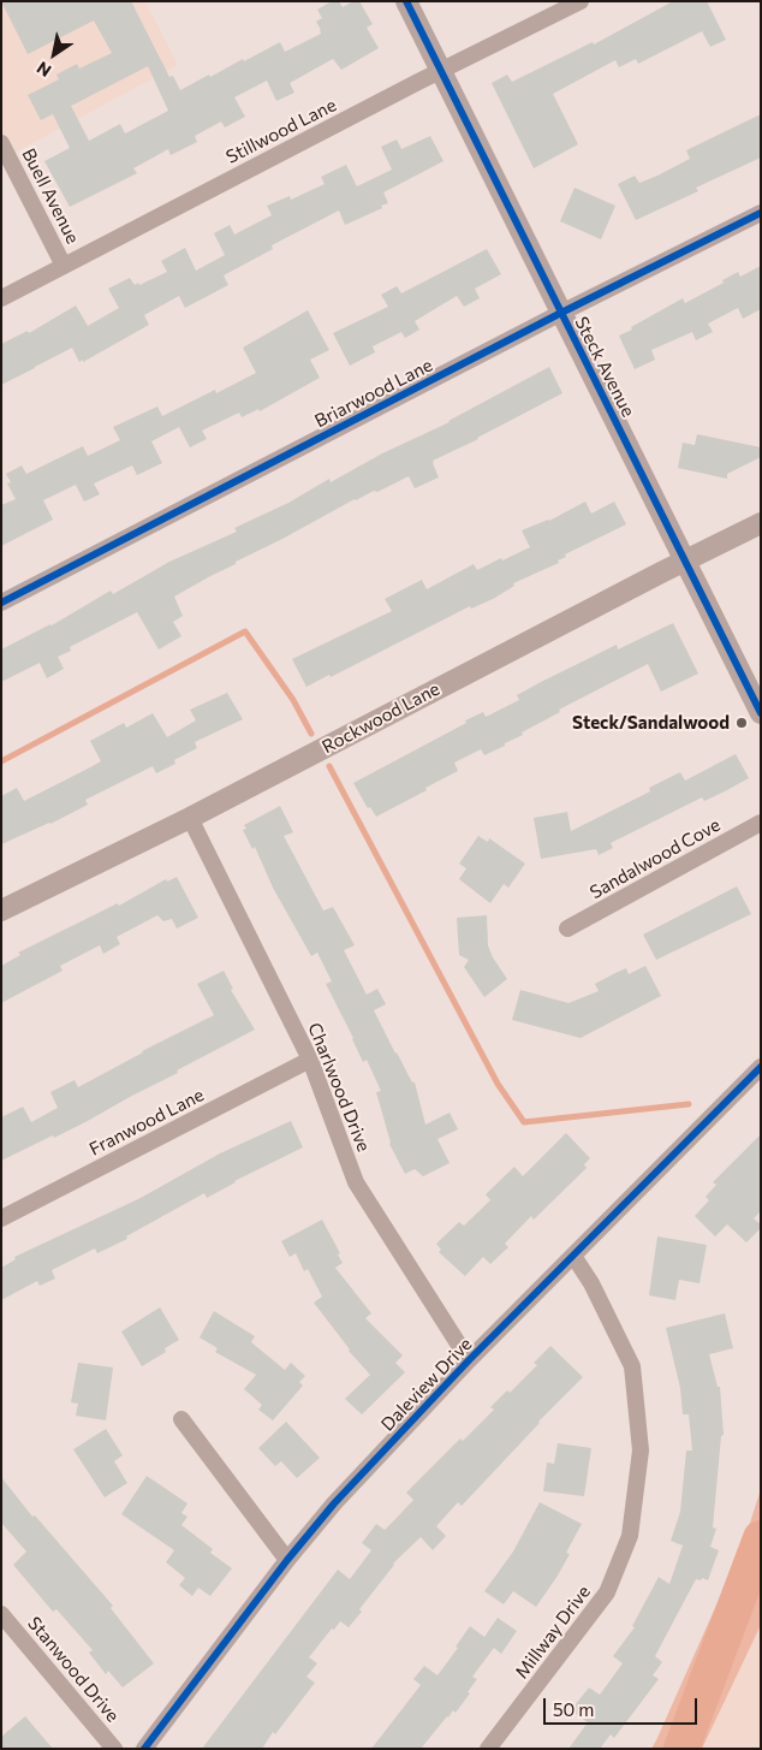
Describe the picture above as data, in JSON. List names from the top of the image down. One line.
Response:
{"streets":{"street":["Stillwood Lane","Buell Avenue","Steck Avenue","Briarwood Lane","Rockwood Lane","Sandalwood Cove","Charlwood Drive","Franwood Lane","Daleview Drive","Millway Drive","Stanwood Drive"]},"crossings":[["Stillwood Lane","Buell Avenue"],["Stillwood Lane","Steck Avenue"],["Steck Avenue","Briarwood Lane"],["Steck Avenue","Rockwood Lane"],["Rockwood Lane","Charlwood Drive"],["Charlwood Drive","Franwood Lane"],["Charlwood Drive","Daleview Drive"],["Daleview Drive","Millway Drive"]],"places":["Steck/Sandalwood"],"scale_bar":"50 m","north":"bottom left"}
